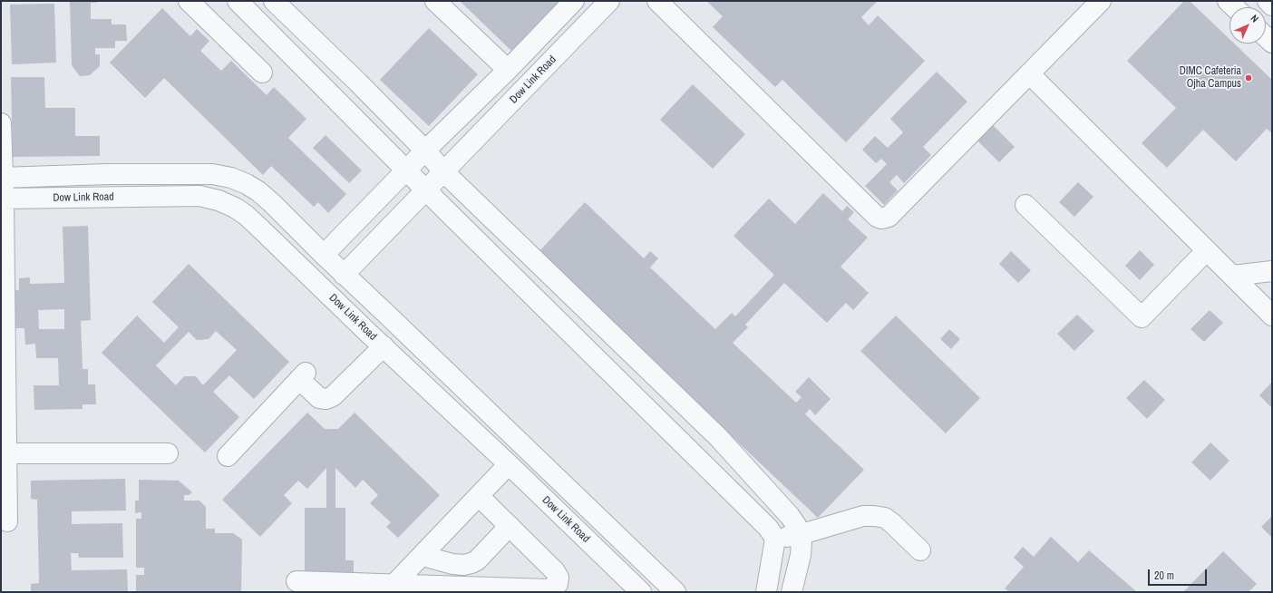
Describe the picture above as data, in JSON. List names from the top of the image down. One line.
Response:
{"streets":{"lane":["Dow Link Road"]},"places":["DIMC Cafeteria Ojha Campus"],"scale_bar":"20 m","north":"top right"}
